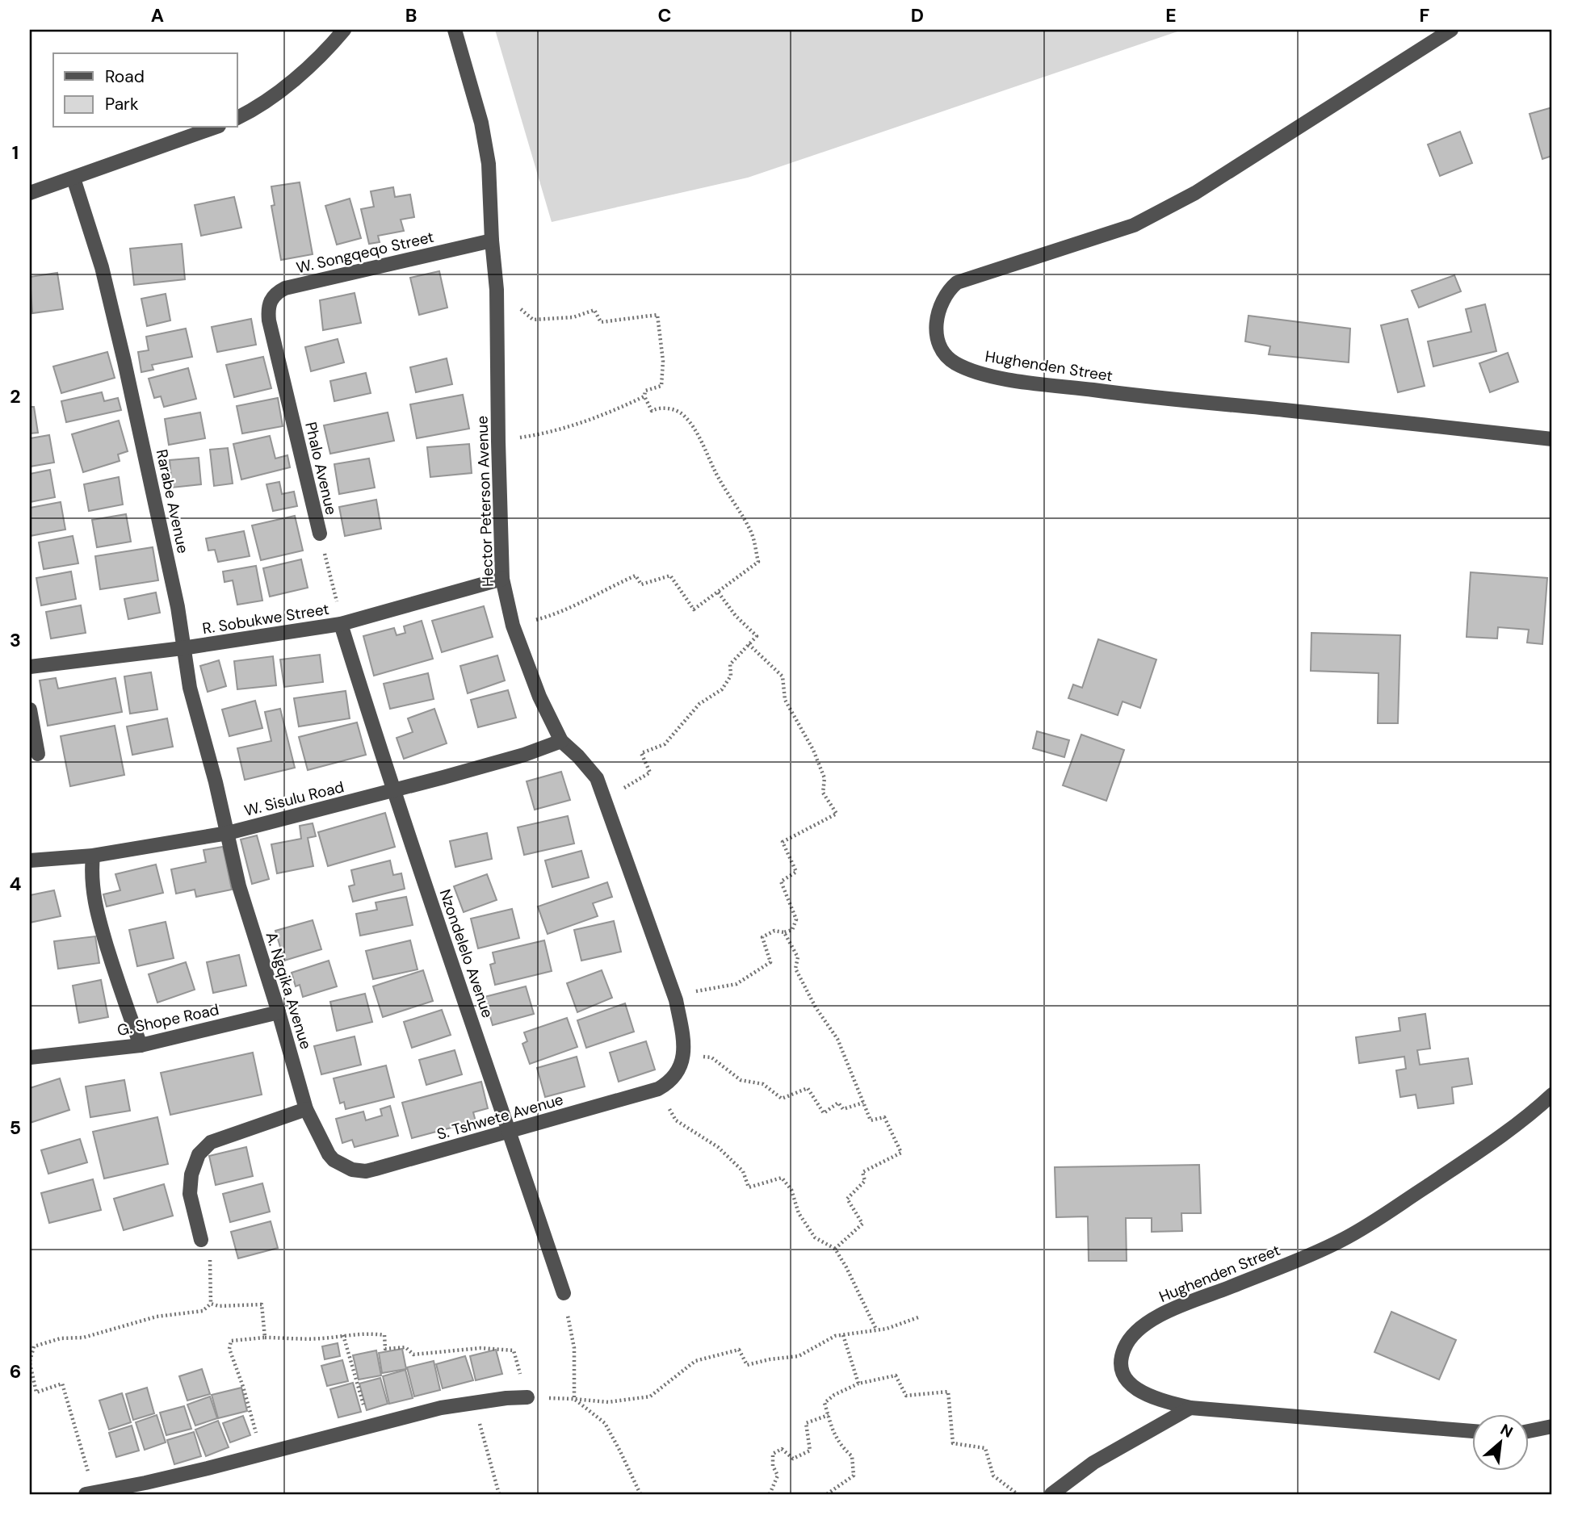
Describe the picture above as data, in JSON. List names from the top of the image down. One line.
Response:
{"streets":{"street":["W. Songqeqo Street","Hughenden Street","Phalo Avenue","Rarabe Avenue","Hector Peterson Avenue","R. Sobukwe Street","W. Sisulu Road","Nzondelelo Avenue","A. Ngqika Avenue","G. Shope Road","S. Tshwete Avenue"]},"crossings":[["W. Songqeqo Street","Phalo Avenue"],["W. Songqeqo Street","Hector Peterson Avenue"],["Phalo Avenue","R. Sobukwe Street"],["Phalo Avenue","Nzondelelo Avenue"],["Rarabe Avenue","R. Sobukwe Street"],["Rarabe Avenue","W. Sisulu Road"],["Rarabe Avenue","A. Ngqika Avenue"],["Hector Peterson Avenue","R. Sobukwe Street"],["Hector Peterson Avenue","W. Sisulu Road"],["Hector Peterson Avenue","S. Tshwete Avenue"],["R. Sobukwe Street","Nzondelelo Avenue"],["W. Sisulu Road","Nzondelelo Avenue"],["W. Sisulu Road","A. Ngqika Avenue"],["Nzondelelo Avenue","S. Tshwete Avenue"],["A. Ngqika Avenue","G. Shope Road"],["A. Ngqika Avenue","S. Tshwete Avenue"]],"legend":["Road","Park"],"north":"top right","grid":{"columns":["A","B","C","D","E","F"],"rows":["1","2","3","4","5","6"]}}
